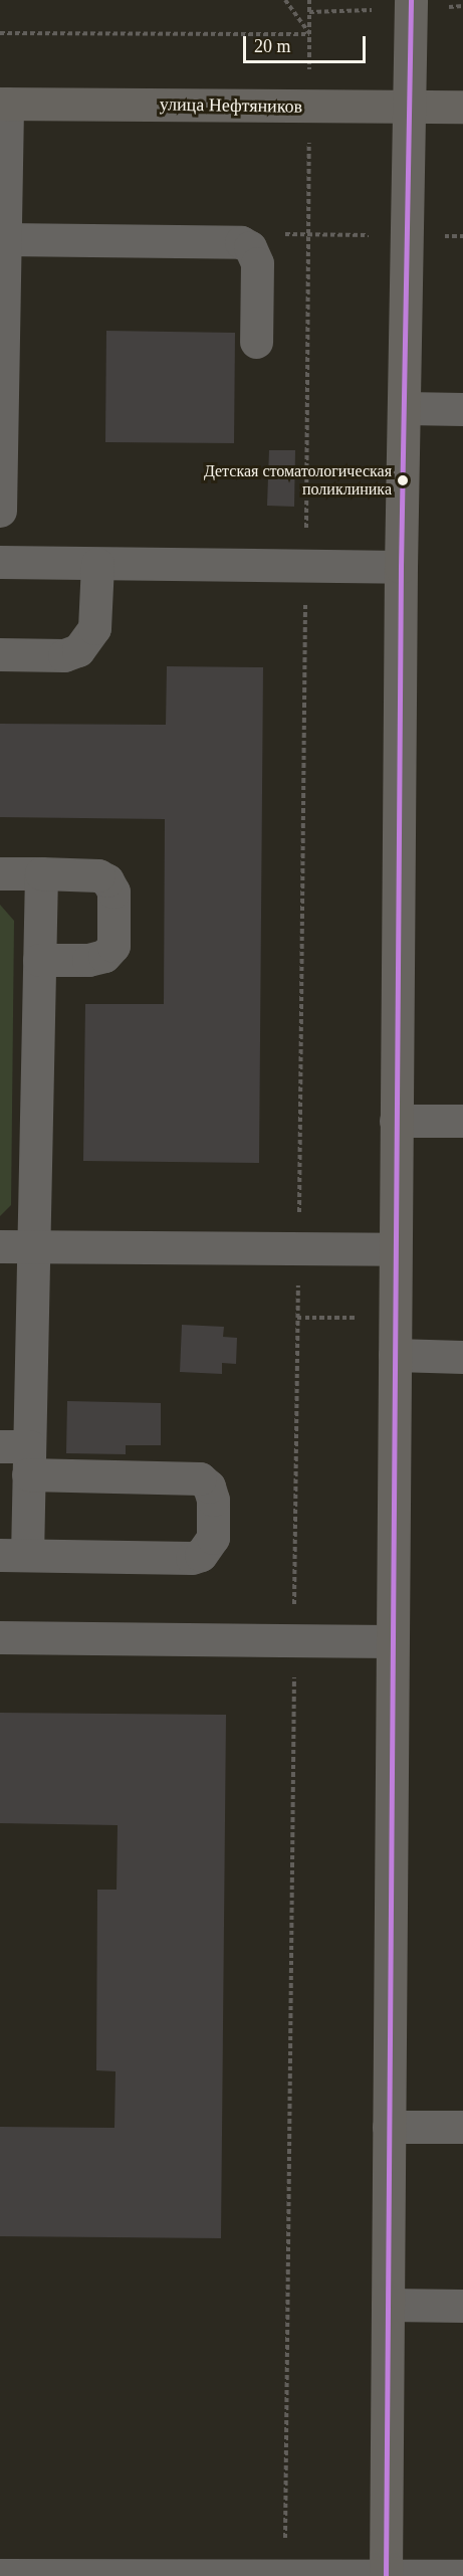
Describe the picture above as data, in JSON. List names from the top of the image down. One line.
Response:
{"streets":{"main road":["улица Нефтяников"]},"places":["Детская стоматологическая поликлиника"],"scale_bar":"20 m"}
